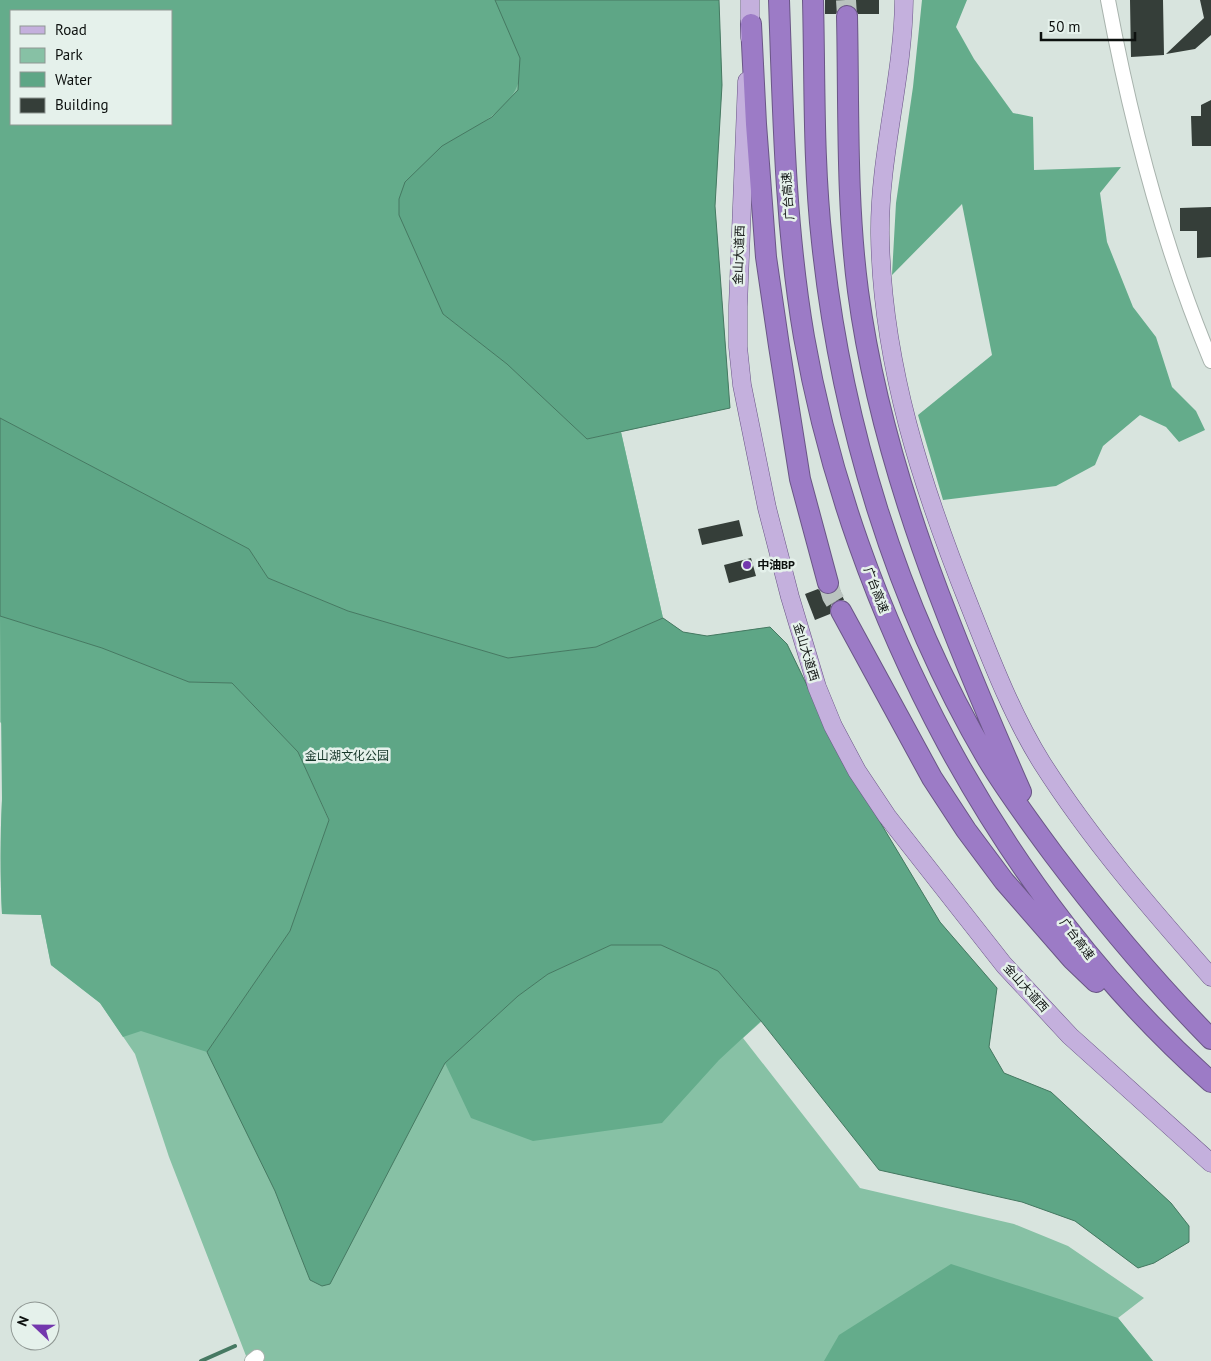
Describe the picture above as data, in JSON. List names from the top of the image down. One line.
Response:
{"streets":{"highway":["广台高速"],"main road":["金山大道西"]},"parks":["金山湖文化公园"],"places":["中油BP"],"legend":["Road","Park","Water","Building"],"scale_bar":"50 m","north":"left"}
